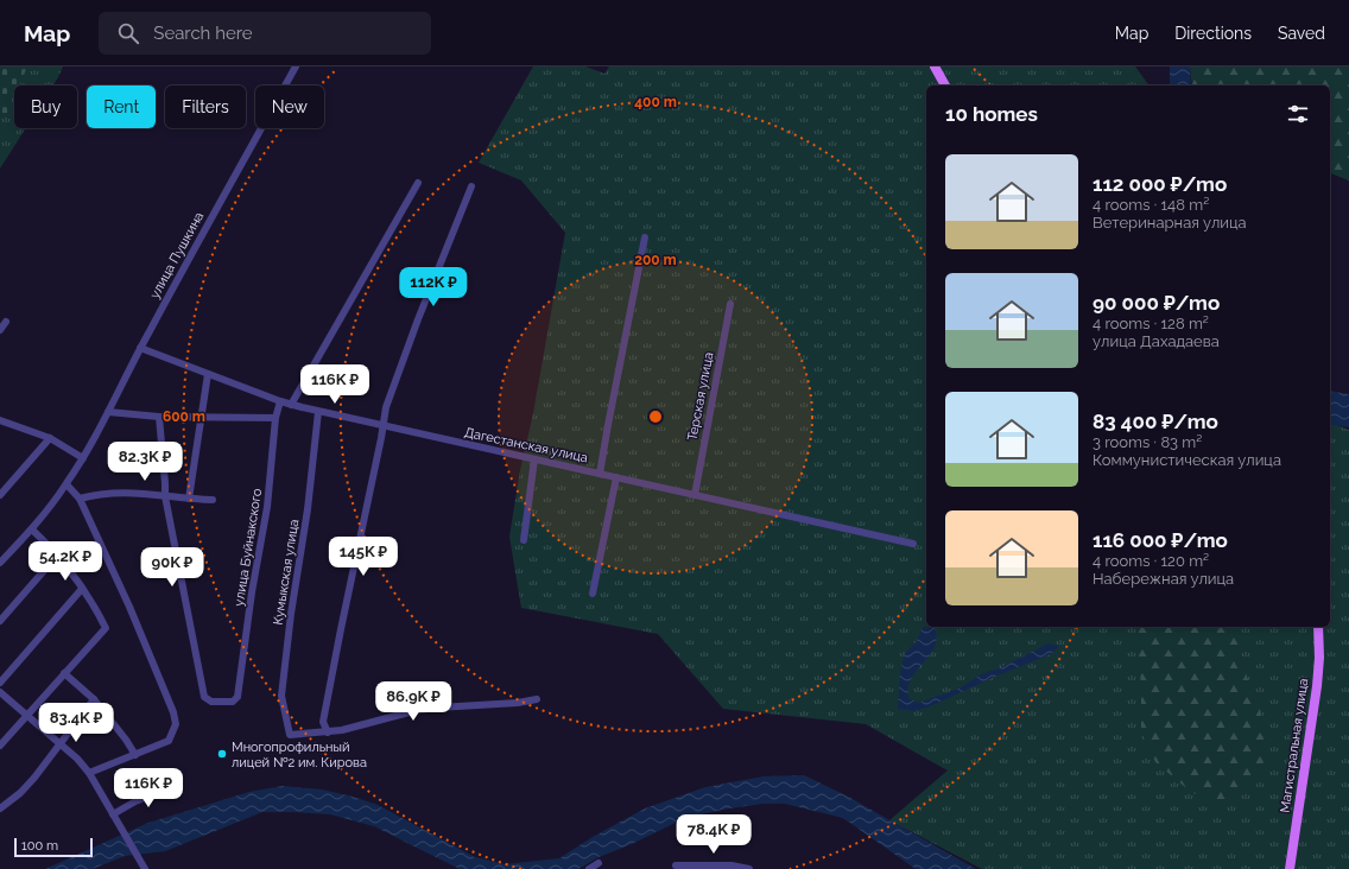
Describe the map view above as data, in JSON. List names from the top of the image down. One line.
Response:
{"streets":{"main road":["Магистральная улица"],"street":["улица Пушкина","Терская улица","Дагестанская улица","улица Буйнакского","Кумыкская улица"]},"crossings":[["улица Пушкина","Дагестанская улица"],["Терская улица","Дагестанская улица"],["Дагестанская улица","улица Буйнакского"],["Дагестанская улица","Кумыкская улица"]],"places":["Многопрофильный лицей №2 им. Кирова"],"scale_bar":"100 m","page":{"header":"Map","search":"Search here","nav":["Map","Directions","Saved"],"chip":["Buy","Rent","Filters","New"],"heading":"10 homes","list":[{"name":"112 000 ₽/mo","note":"4 rooms · 148 m² · Ветеринарная улица"},{"name":"90 000 ₽/mo","note":"4 rooms · 128 m² · улица Дахадаева"},{"name":"83 400 ₽/mo","note":"3 rooms · 83 m² · Коммунистическая улица"},{"name":"116 000 ₽/mo","note":"4 rooms · 120 m² · Набережная улица"}],"price":["112K ₽","116K ₽","82.3K ₽","145K ₽","54.2K ₽","90K ₽","86.9K ₽","83.4K ₽","116K ₽","78.4K ₽"],"scale":"100 m"},"rings":["400 m","200 m","600 m"]}
